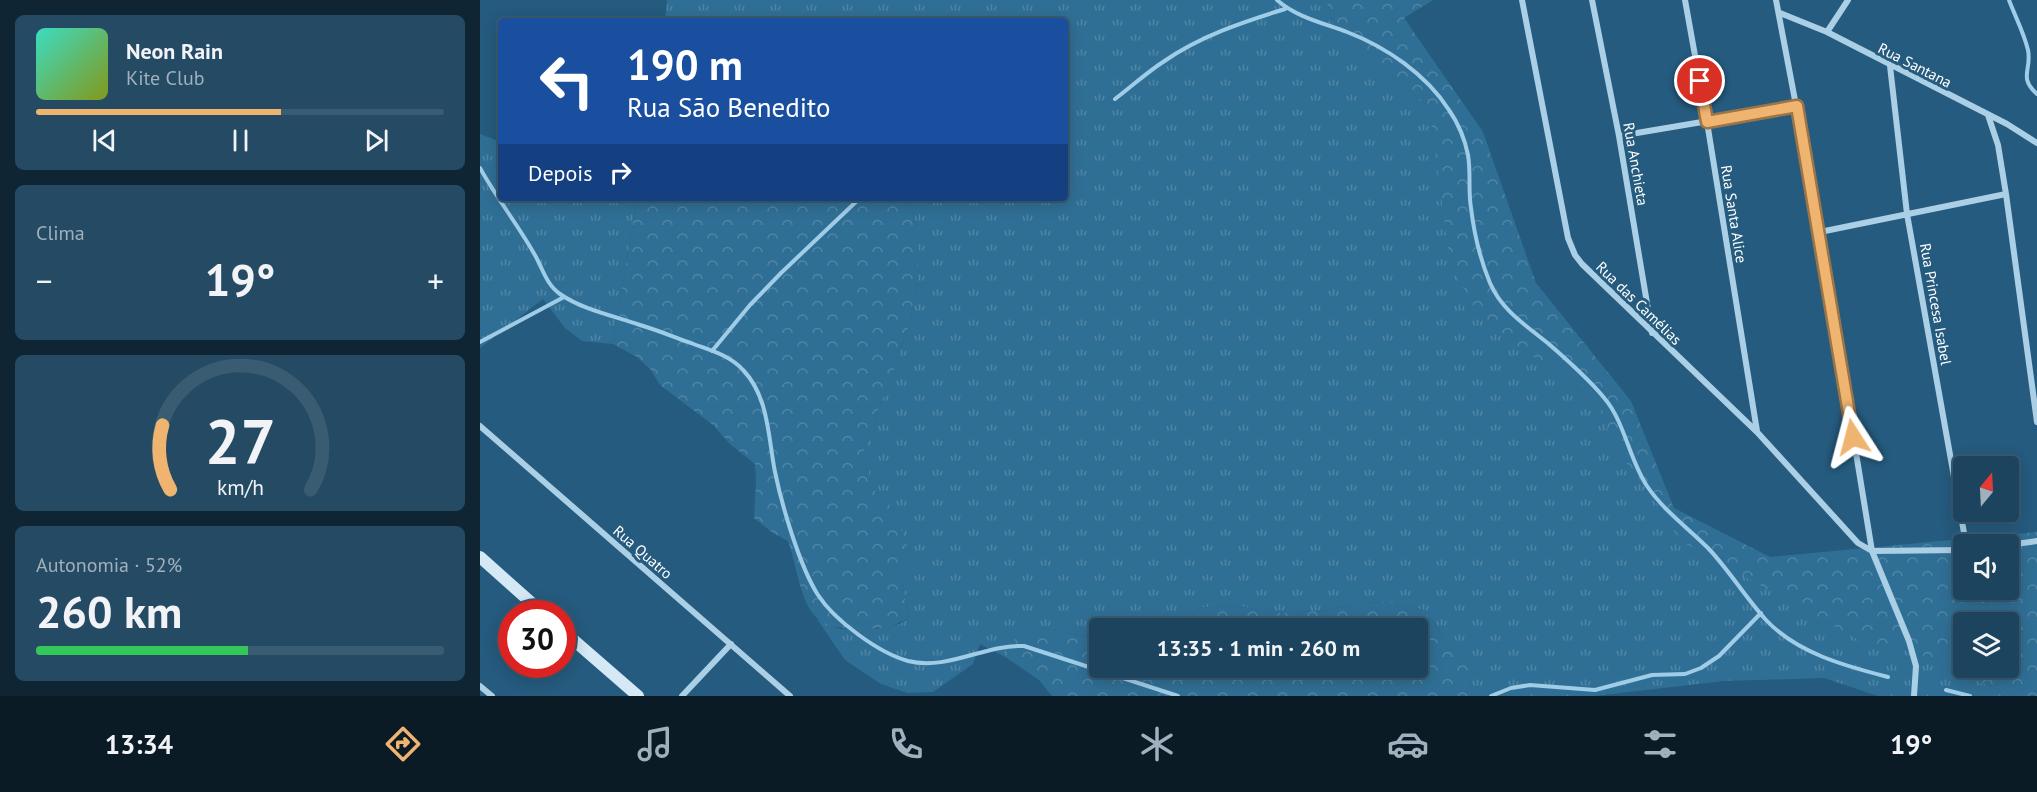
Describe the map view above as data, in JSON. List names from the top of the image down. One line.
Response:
{"streets":{"street":["Rua Santana","Rua Anchieta","Rua Santa Alice","Rua das Camélias","Rua Princesa Isabel","Rua Quatro"]},"crossings":[["Rua Santana","Rua Princesa Isabel"],["Rua Anchieta","Rua das Camélias"],["Rua Santa Alice","Rua das Camélias"]],"north":"top","page":{"turn":["190 m","Rua São Benedito"],"song":["Neon Rain","Kite Club"],"then":"Depois","tile":["Clima",["Autonomia · 52%","260 km"]],"heat":["−","19°","+"],"limit":"30","trip":"13:35 · 1 min · 260 m","tabs":["13:34","19°"],"gauge":["27","km/h"]}}
